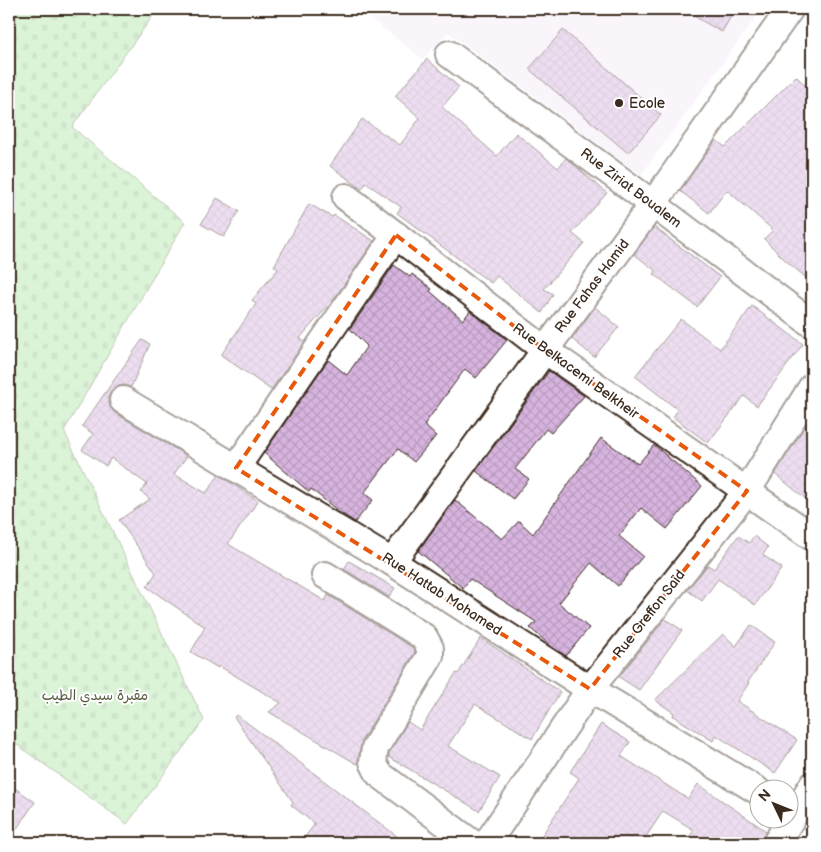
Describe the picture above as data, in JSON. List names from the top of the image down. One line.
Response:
{"streets":{"street":["Rue Ziriat Boualem","Rue Fahas Hamid","Rue Belkacemi Belkheir","Rue Hattab Mohamed","Rue Greffon Saïd"]},"crossings":[["Rue Ziriat Boualem","Rue Fahas Hamid"],["Rue Fahas Hamid","Rue Belkacemi Belkheir"],["Rue Fahas Hamid","Rue Hattab Mohamed"],["Rue Belkacemi Belkheir","Rue Greffon Saïd"],["Rue Hattab Mohamed","Rue Greffon Saïd"]],"parks":["مقبرة سيدي الطيب"],"places":["Ecole"],"north":"top left"}
